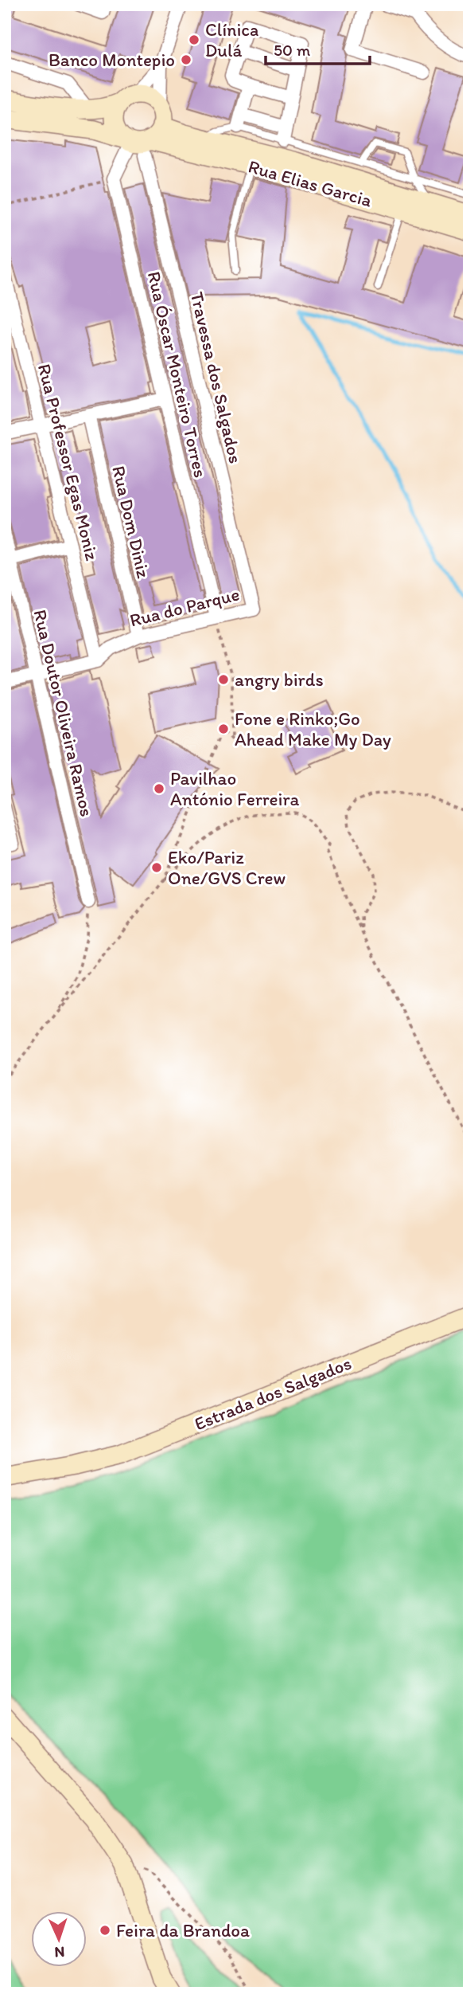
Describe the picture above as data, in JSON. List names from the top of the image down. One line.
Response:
{"streets":{"main road":["Rua Elias Garcia","Estrada dos Salgados"],"street":["Rua Óscar Monteiro Torres","Travessa dos Salgados","Rua Professor Egas Moniz","Rua Dom Diniz","Rua do Parque","Rua Doutor Oliveira Ramos"]},"crossings":[["Rua Elias Garcia","Travessa dos Salgados"],["Rua Óscar Monteiro Torres","Rua do Parque"],["Travessa dos Salgados","Rua do Parque"],["Rua Professor Egas Moniz","Rua do Parque"],["Rua Dom Diniz","Rua do Parque"]],"places":["Clínica Dulá","Banco Montepio","angry birds","Fone e Rinko;Go Ahead Make My Day","Pavilhao António Ferreira","Eko/Pariz One/GVS Crew","Feira da Brandoa"],"scale_bar":"50 m","north":"bottom"}
